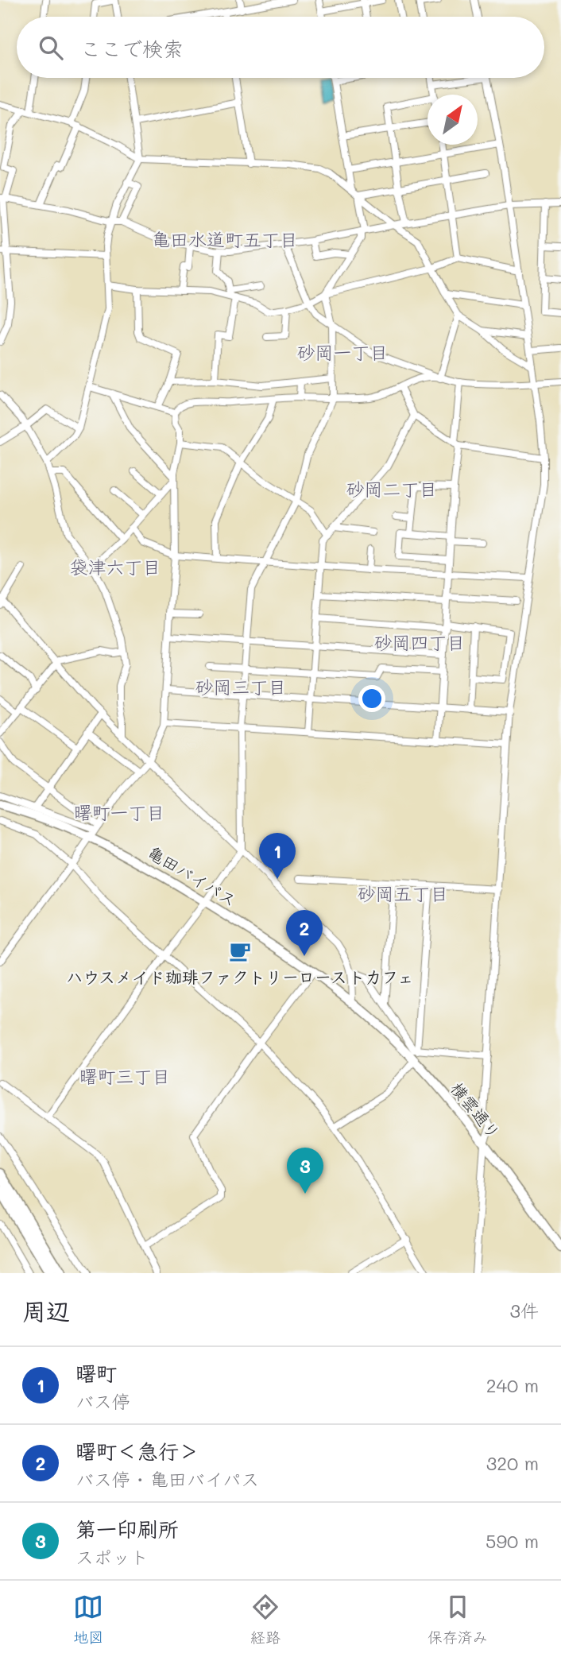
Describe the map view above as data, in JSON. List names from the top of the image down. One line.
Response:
{"streets":{"main road":["亀田バイパス","横雲通り"]},"crossings":[["亀田バイパス","横雲通り"]],"districts":["亀田水道町五丁目","砂岡一丁目","砂岡二丁目","袋津六丁目","砂岡四丁目","砂岡三丁目","曙町一丁目","砂岡五丁目","曙町三丁目"],"places":{"cafe":["ハウスメイド珈琲ファクトリーローストカフェ"]},"north":"top right","page":{"search":"ここで検索","pins":["1","2","3"],"heading":["周辺","3件"],"list":[{"mark":"1","name":"曙町","note":"バス停","value":"240 m"},{"mark":"2","name":"曙町＜急行＞","note":"バス停 · 亀田バイパス","value":"320 m"},{"mark":"3","name":"第一印刷所","note":"スポット","value":"590 m"}],"nav":["地図","経路","保存済み"]}}
